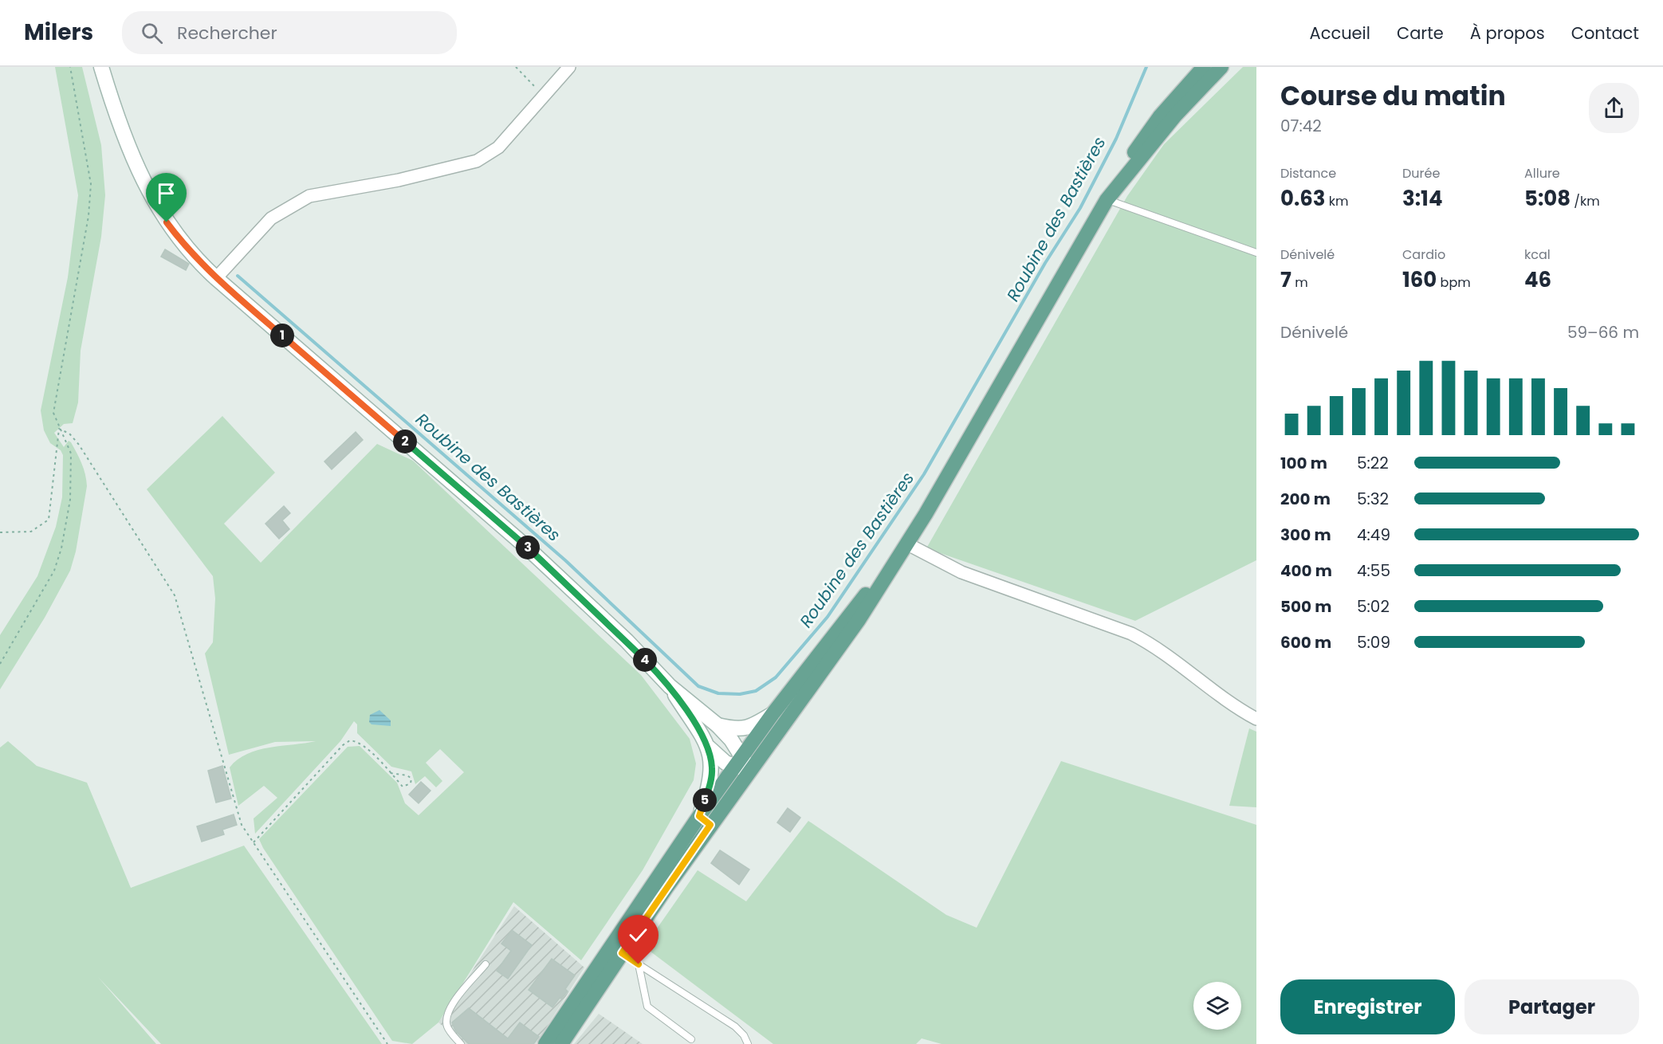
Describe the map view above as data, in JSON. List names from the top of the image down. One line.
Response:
{"water":["Roubine des Bastières"],"page":{"header":"Milers","search":"Rechercher","nav":["Accueil","Carte","À propos","Contact"],"heading":["Course du matin","07:42"],"stats":[["Distance","0.63 km"],["Durée","3:14"],["Allure","5:08 /km"],["Dénivelé","7 m"],["Cardio","160 bpm"],["kcal","46"]],"chart":["Dénivelé","59–66 m"],"pins":["1","2","3","4","5"],"list":[{"name":"100 m","note":"5:22"},{"name":"200 m","note":"5:32"},{"name":"300 m","note":"4:49"},{"name":"400 m","note":"4:55"},{"name":"500 m","note":"5:02"},{"name":"600 m","note":"5:09"}],"buttons":["Enregistrer","Partager"]}}
